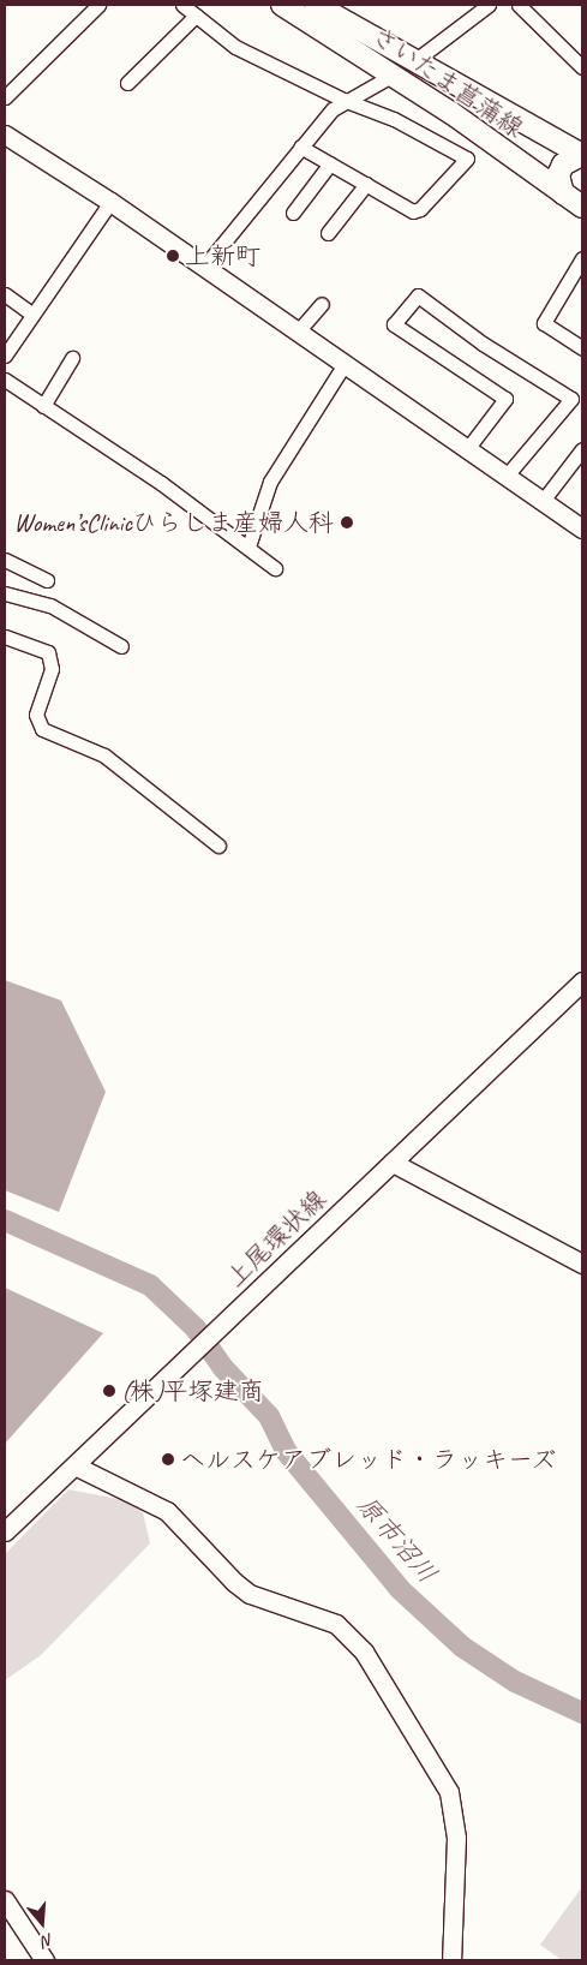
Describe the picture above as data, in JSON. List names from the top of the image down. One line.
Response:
{"streets":{"main road":["さいたま菖蒲線"],"street":["上尾環状線"]},"water":["原市沼川"],"places":["上新町","Women’sClinicひらしま産婦人科","(株)平塚建商","ヘルスケアブレッド・ラッキーズ"],"north":"bottom"}
